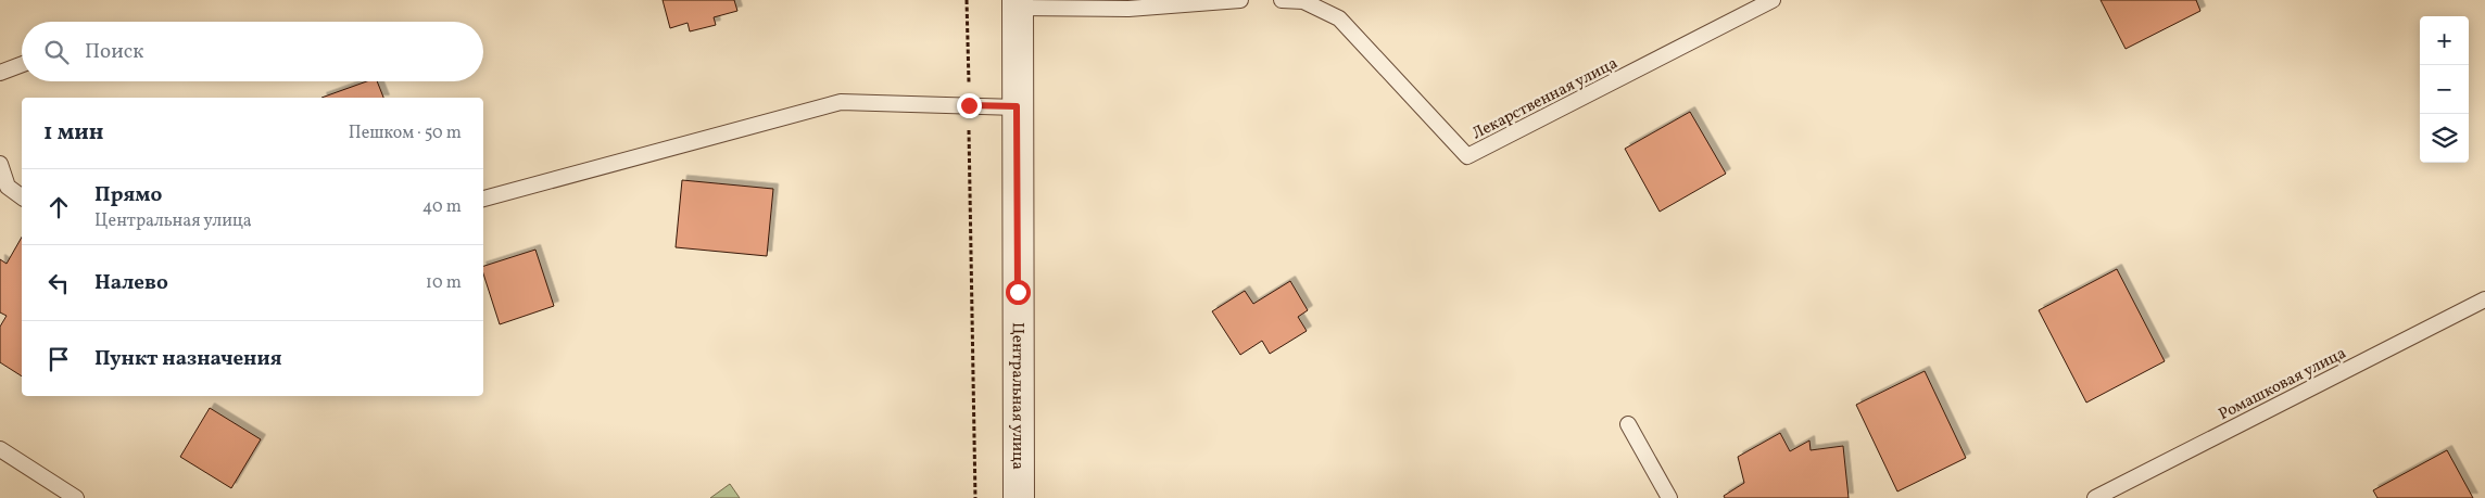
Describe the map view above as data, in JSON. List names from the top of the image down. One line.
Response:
{"streets":{"street":["Центральная улица"],"lane":["Лекарственная улица","Ромашковая улица"]},"page":{"map_buttons":["+","−"],"search":"Поиск","heading":["1 мин","Пешком · 50 m"],"list":[["Прямо","Центральная улица","40 m"],["Налево","10 m"],"Пункт назначения"]}}
